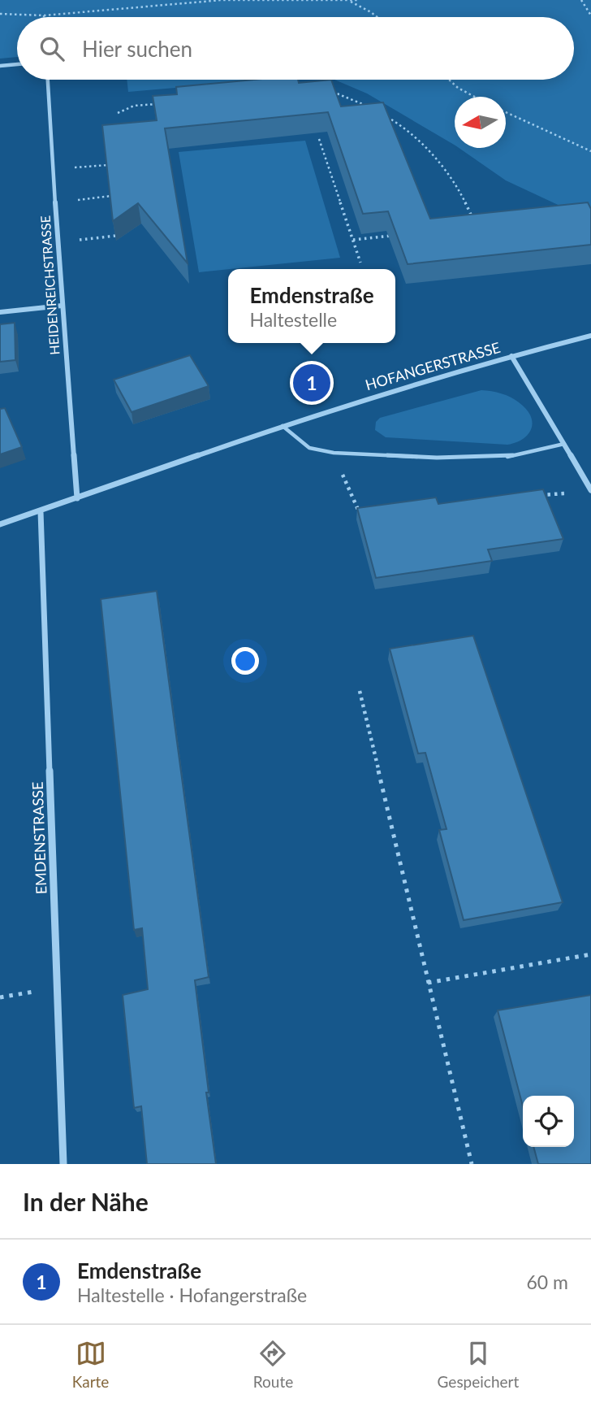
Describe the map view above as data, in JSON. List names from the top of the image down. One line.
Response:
{"streets":{"street":["HEIDENREICHSTRASSE","HOFANGERSTRASSE","EMDENSTRASSE"]},"crossings":[["HEIDENREICHSTRASSE","HOFANGERSTRASSE"],["HOFANGERSTRASSE","EMDENSTRASSE"]],"north":"left","page":{"search":"Hier suchen","popup":["Emdenstraße","Haltestelle"],"pins":"1","heading":"In der Nähe","list":[{"mark":"1","name":"Emdenstraße","note":"Haltestelle · Hofangerstraße","value":"60 m"}],"nav":["Karte","Route","Gespeichert"]}}
